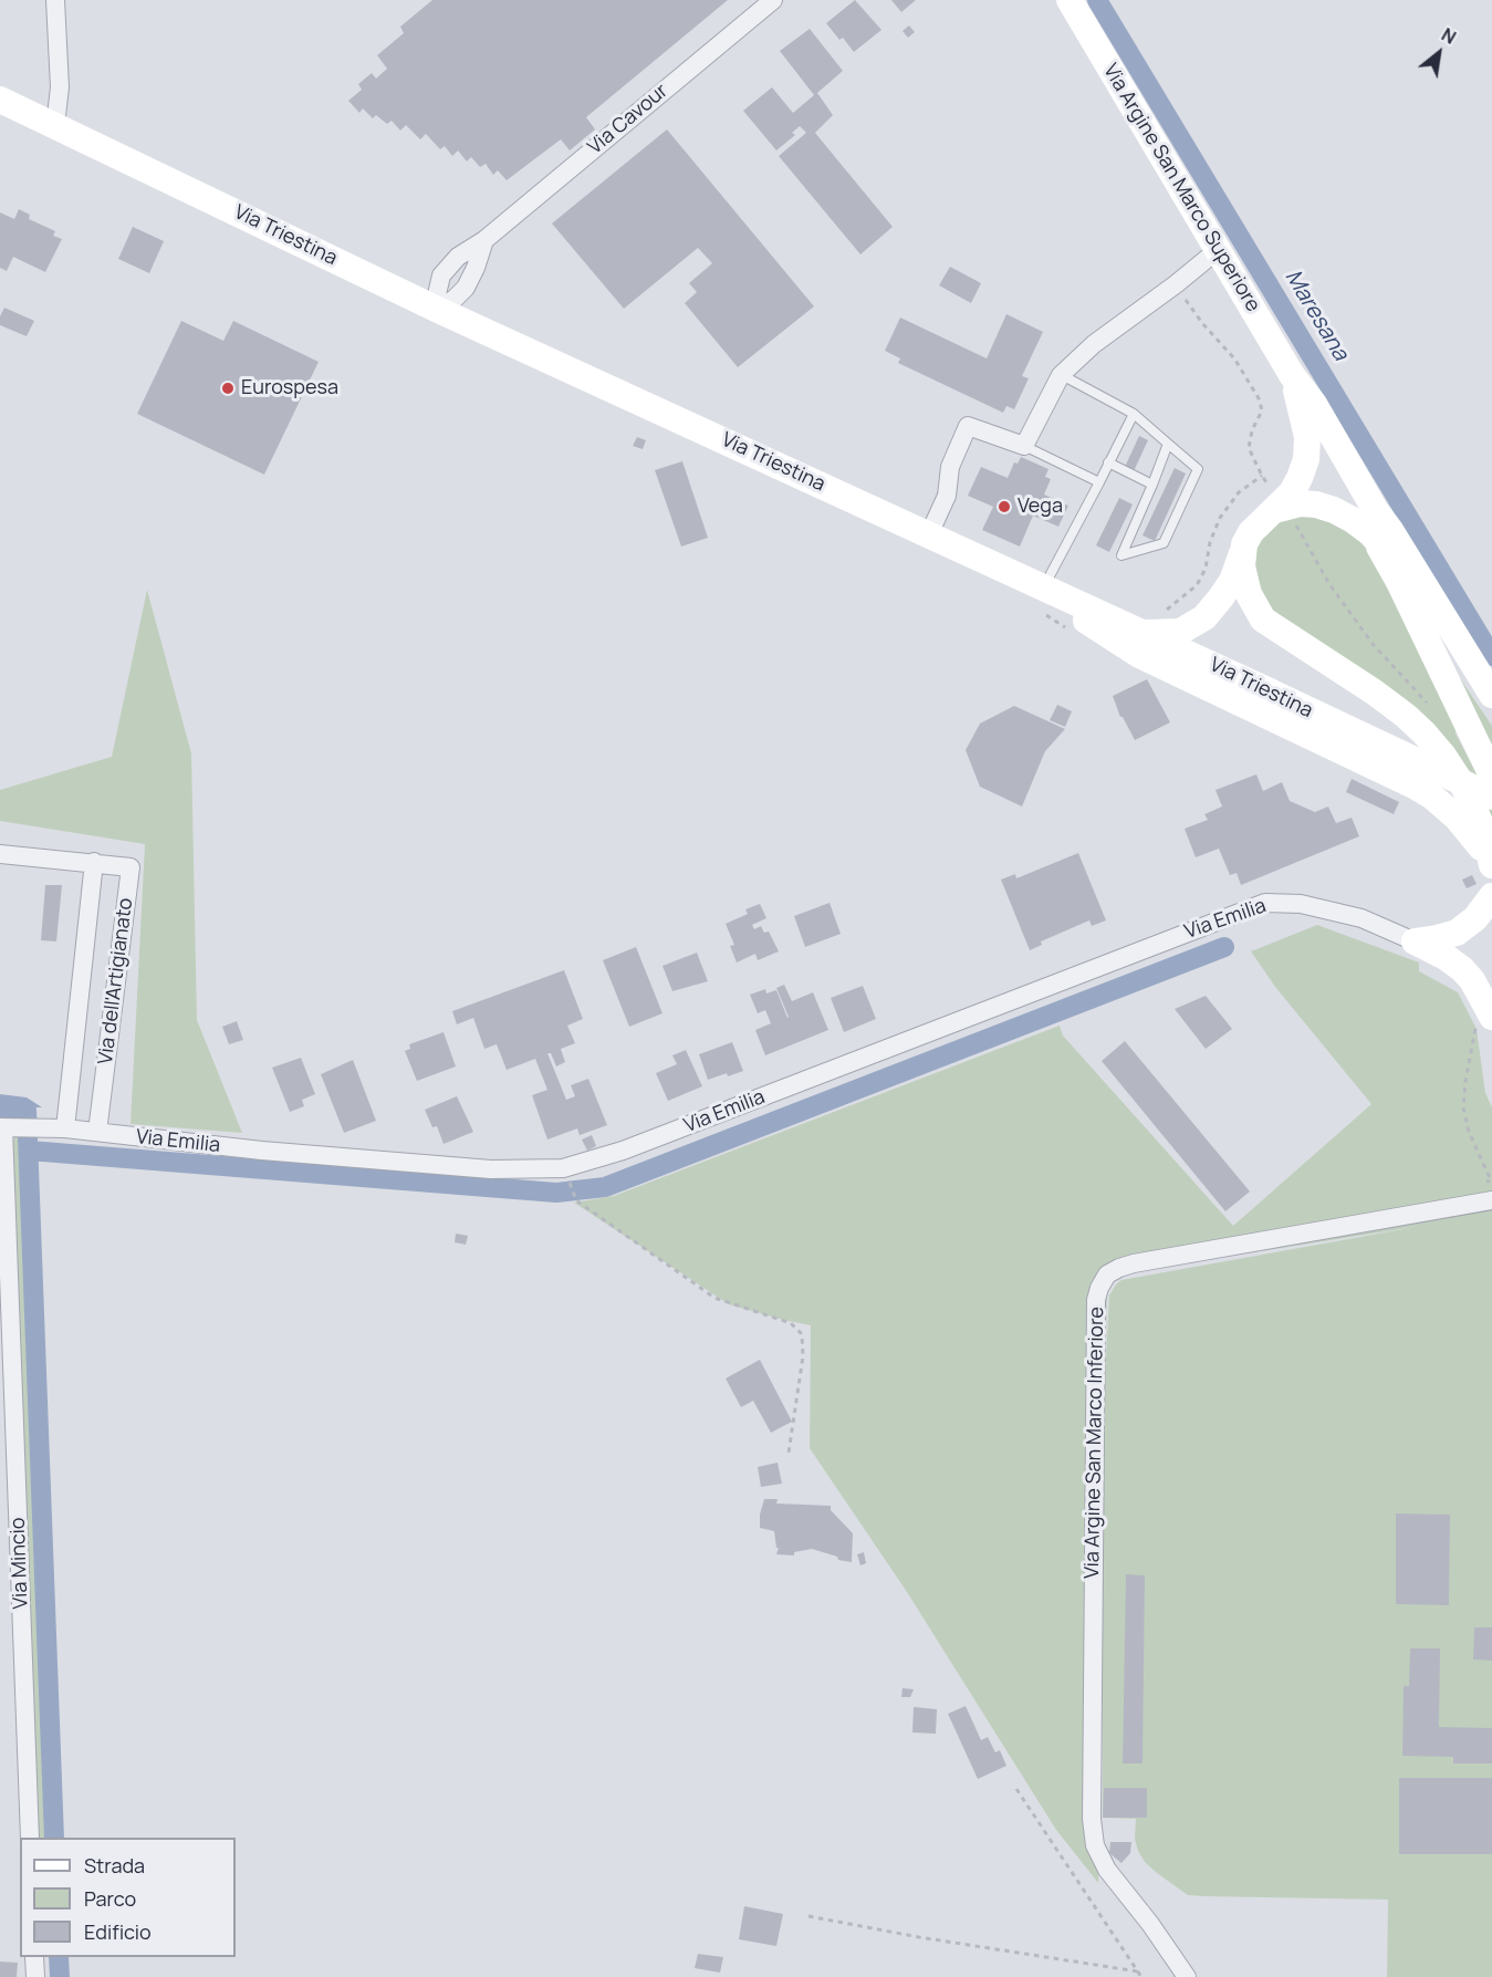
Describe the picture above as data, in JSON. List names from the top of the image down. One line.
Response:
{"streets":{"street":["Via Cavour","Via Argine San Marco Superiore","Via Triestina","Via Emilia","Via dell'Artigianato","Via Argine San Marco Inferiore","Via Mincio"]},"crossings":[["Via Cavour","Via Triestina"],["Via Emilia","Via dell'Artigianato"],["Via Emilia","Via Mincio"]],"water":["Maresana"],"places":["Eurospesa","Vega"],"legend":["Strada","Parco","Edificio"],"north":"top right"}
